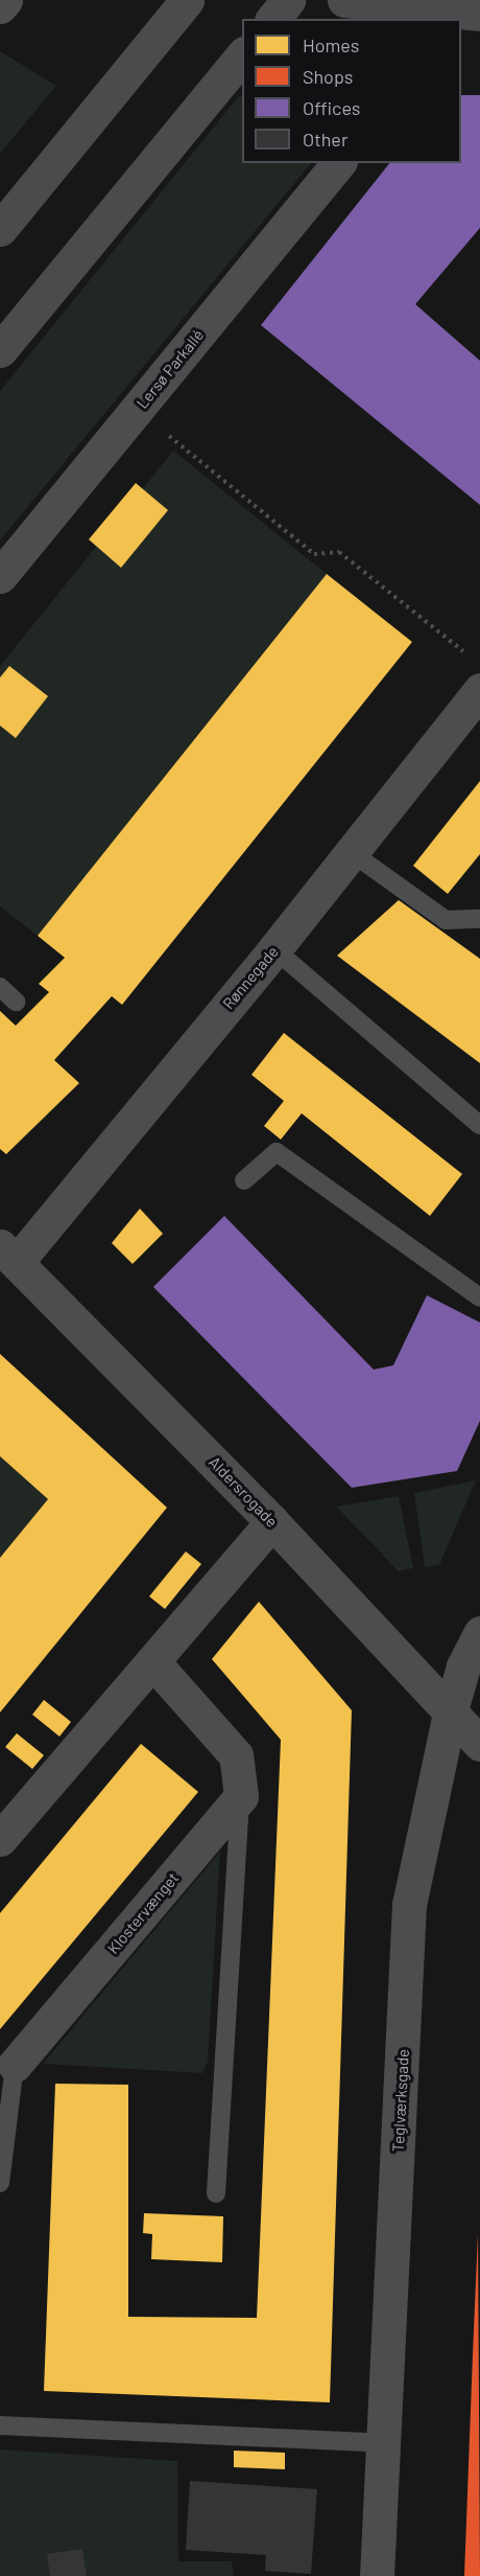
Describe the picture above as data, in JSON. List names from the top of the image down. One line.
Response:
{"streets":{"street":["Lersø Parkallé","Rønnegade","Aldersrogade","Klostervænget","Teglværksgade"]},"crossings":[["Rønnegade","Aldersrogade"],["Aldersrogade","Teglværksgade"]],"legend":["Homes","Shops","Offices","Other"]}
